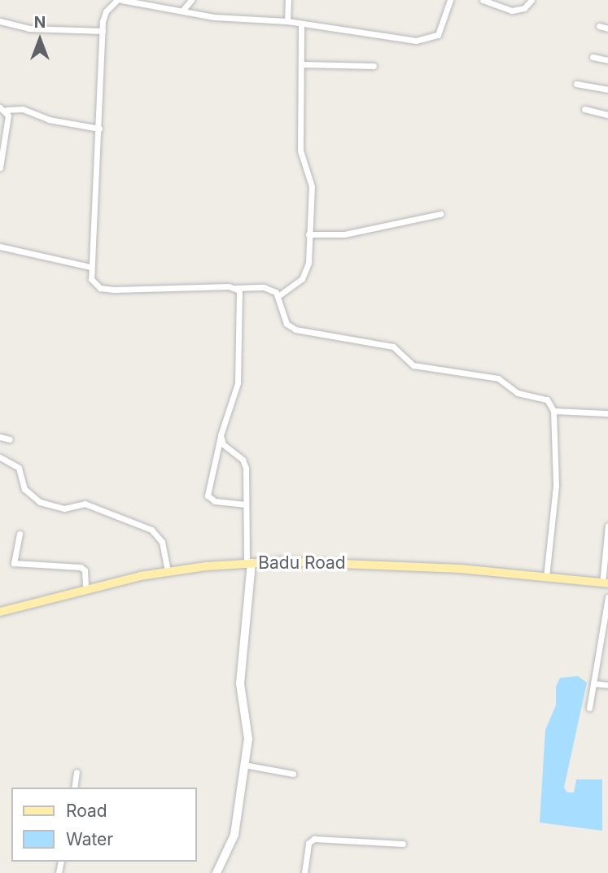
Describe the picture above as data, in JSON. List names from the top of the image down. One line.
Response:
{"streets":{"main road":["Badu Road"]},"legend":["Road","Water"],"north":"top"}
